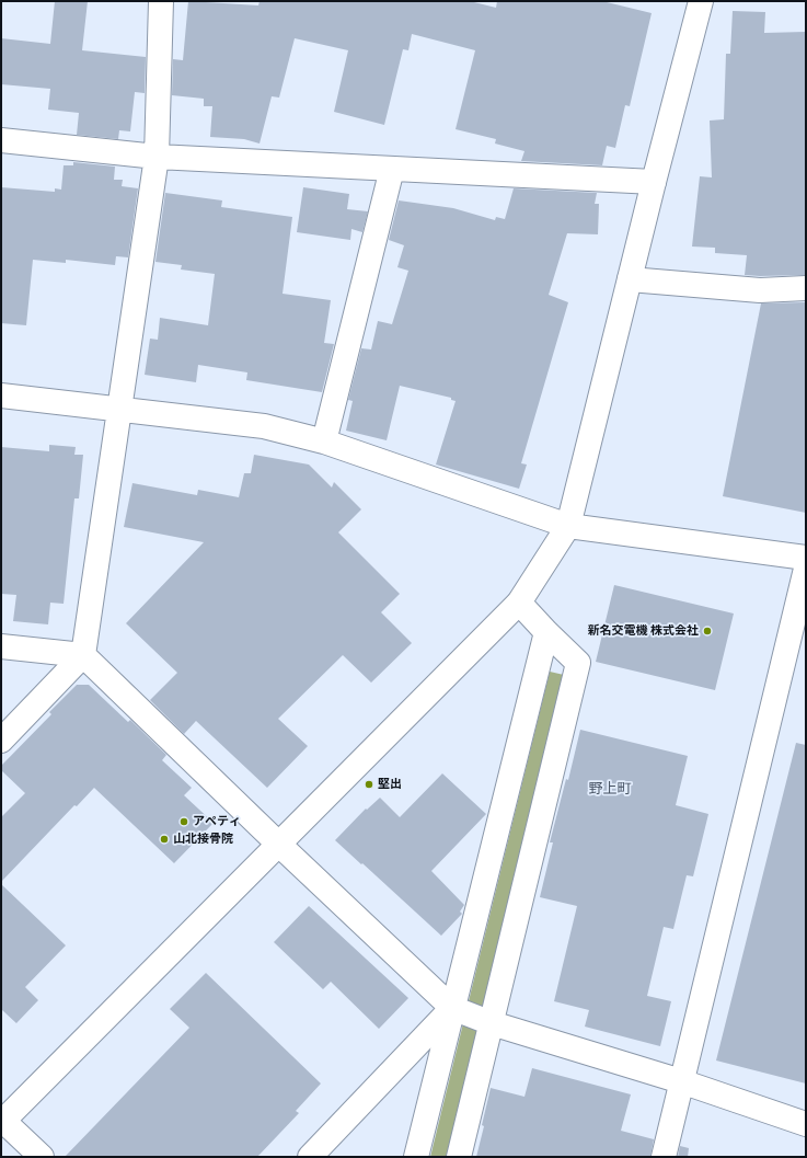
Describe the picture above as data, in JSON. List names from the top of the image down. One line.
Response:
{"districts":["野上町"],"places":["新名交電機 株式会社","堅出","アペティ","山北接骨院"]}
